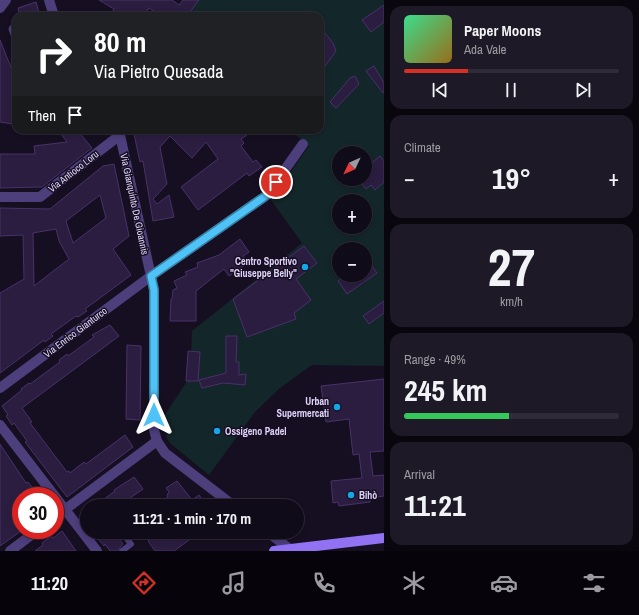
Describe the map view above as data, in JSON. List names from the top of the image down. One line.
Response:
{"streets":{"street":["Via Antioco Loru","Via Gianquinto De Gioannis","Via Enrico Gianturco"]},"crossings":[["Via Gianquinto De Gioannis","Via Enrico Gianturco"]],"places":["Centro Sportivo \"Giuseppe Belly\"","Urban Supermercati","Ossigeno Padel","Bihò"],"north":"bottom left","page":{"turn":["80 m","Via Pietro Quesada"],"song":["Paper Moons","Ada Vale"],"then":"Then","tile":["Climate",["27","km/h"],["Range · 49%","245 km"],["Arrival","11:21"]],"map_buttons":["+","−"],"heat":["−","19°","+"],"limit":"30","trip":"11:21 · 1 min · 170 m","tabs":"11:20"}}
